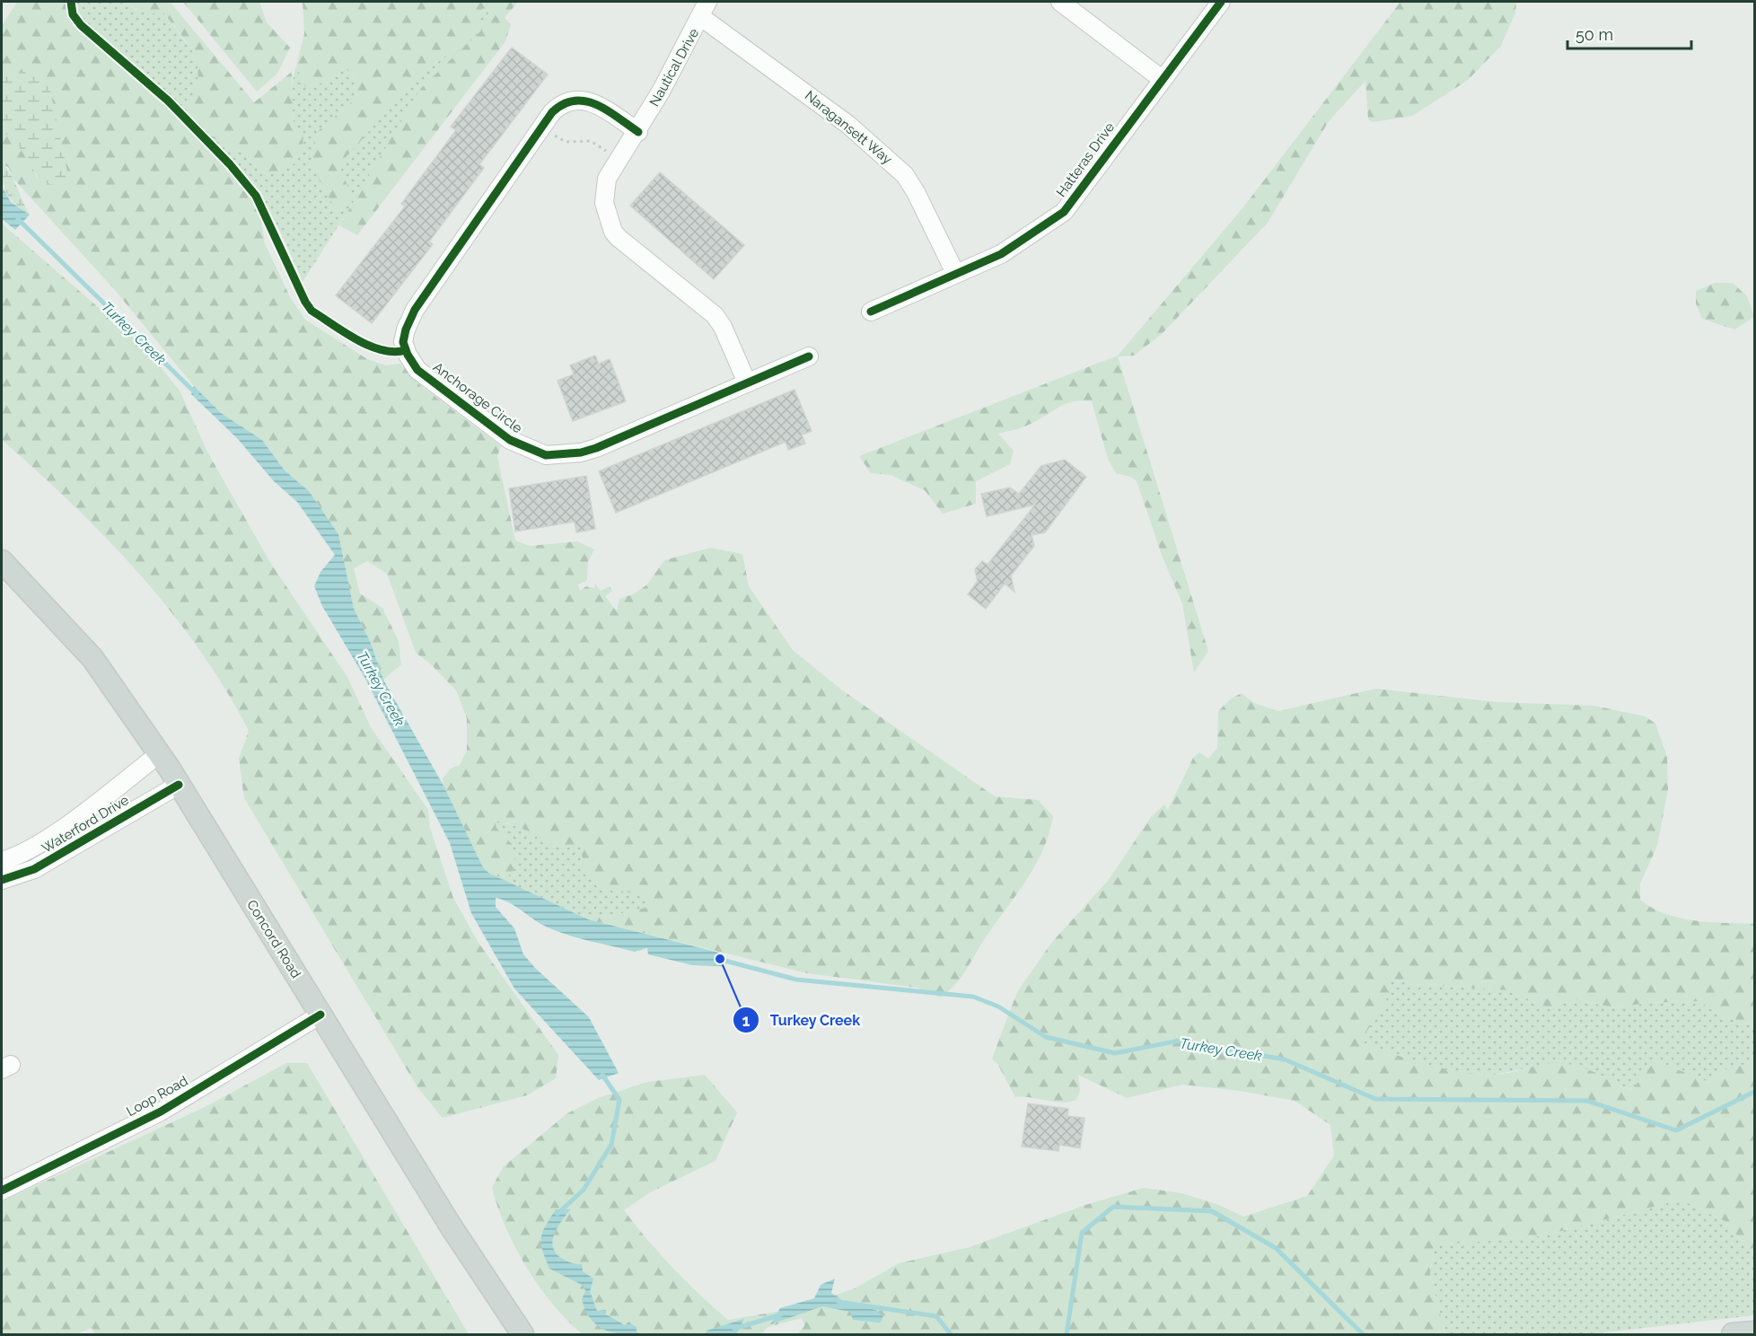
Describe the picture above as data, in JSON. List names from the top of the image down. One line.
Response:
{"streets":{"main road":["Concord Road"],"street":["Nautical Drive","Naragansett Way","Hatteras Drive","Anchorage Circle","Waterford Drive","Loop Road"]},"crossings":[["Nautical Drive","Naragansett Way"],["Nautical Drive","Anchorage Circle"],["Naragansett Way","Hatteras Drive"],["Waterford Drive","Concord Road"],["Concord Road","Loop Road"]],"water":["Turkey Creek"],"places":["Turkey Creek"],"scale_bar":"50 m"}
